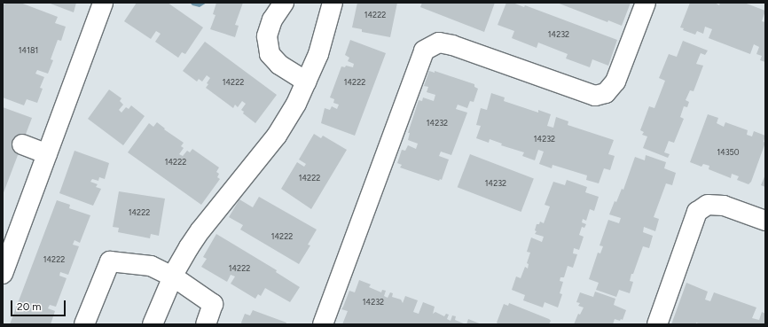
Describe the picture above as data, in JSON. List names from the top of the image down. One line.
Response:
{"house_numbers":["14222","14232","14181","14222","14222","14232","14232","14350","14222","14222","14232","14222","14222","14222","14222","14232"],"scale_bar":"20 m"}
